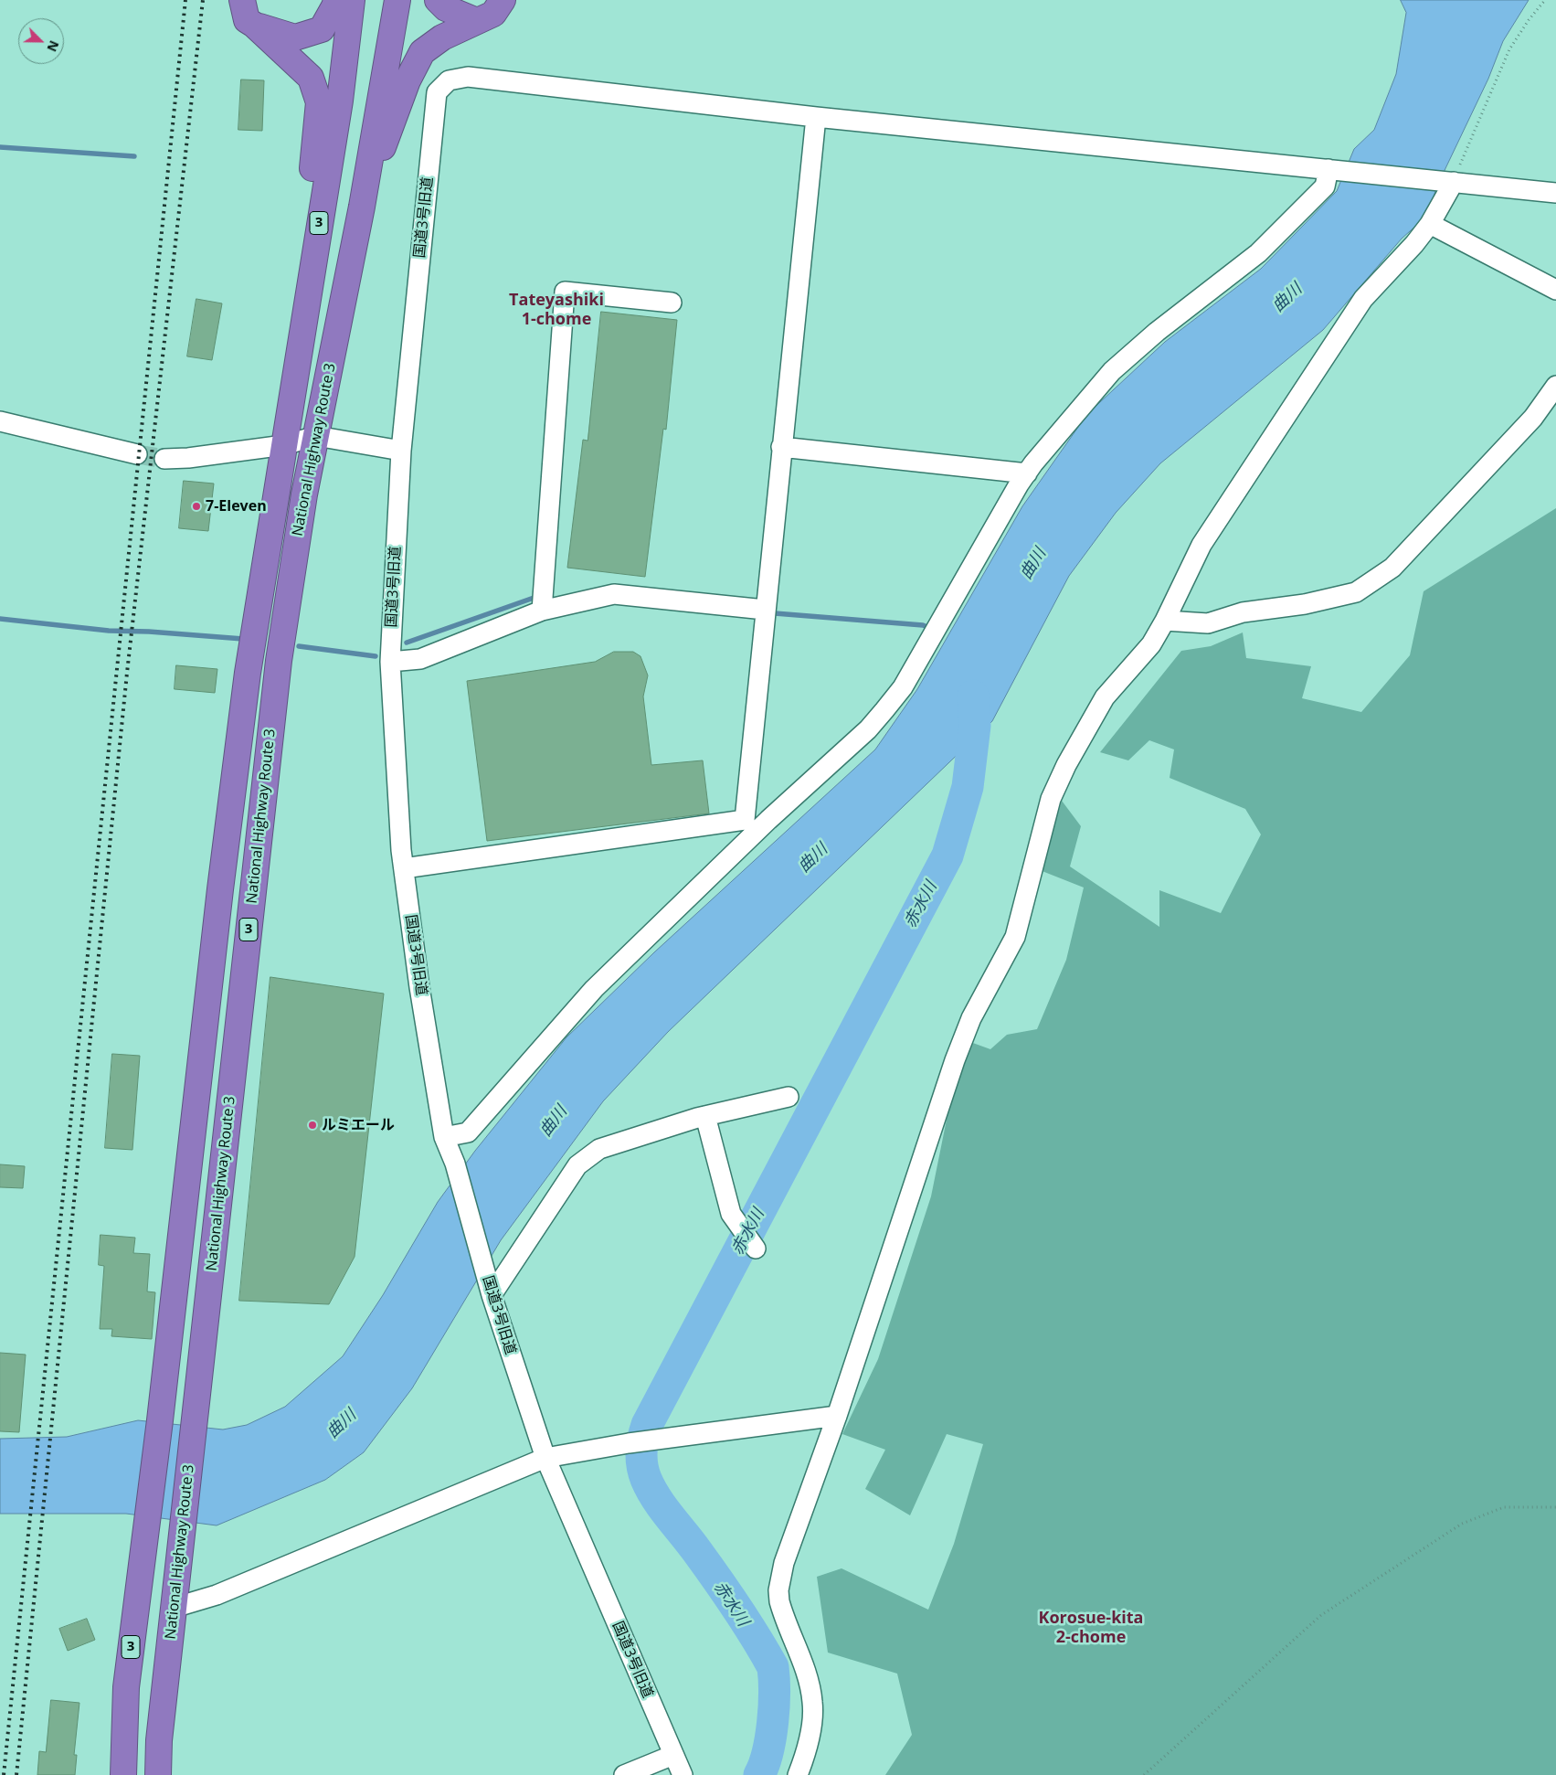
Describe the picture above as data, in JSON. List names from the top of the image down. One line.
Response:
{"streets":{"highway":["3","National Highway Route 3"],"street":["国道3号旧道"]},"districts":["Tateyashiki 1-chome","Korosue-kita 2-chome"],"water":["曲川","赤水川"],"places":["7-Eleven","ルミエール"],"north":"bottom right"}
